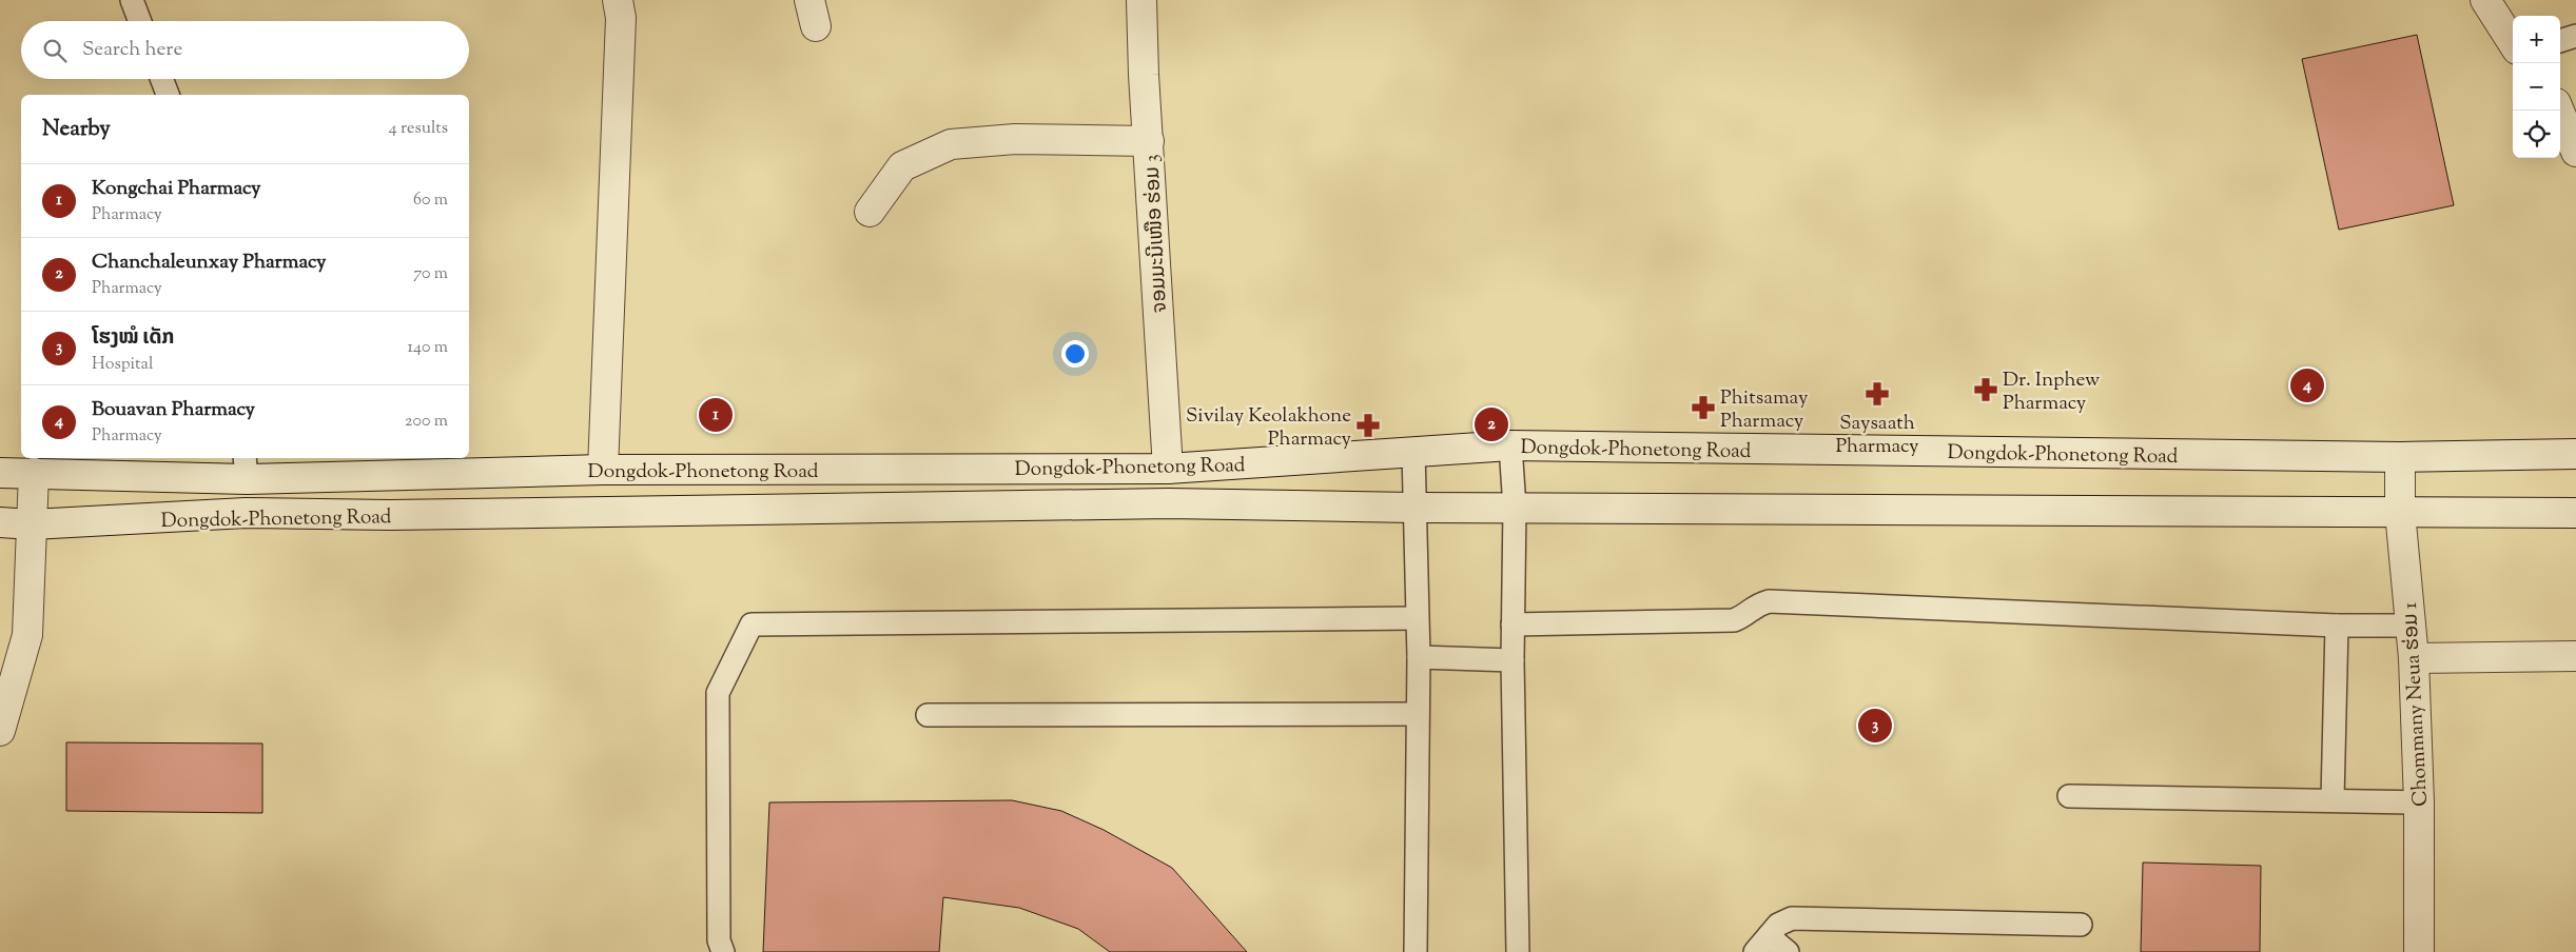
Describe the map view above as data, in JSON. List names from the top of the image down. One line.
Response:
{"streets":{"main road":["ຈອມມະນີເໜືອ ຮ່ອມ 3","Dongdok-Phonetong Road","Chommany Neua ຮ່ອມ 1"]},"crossings":[["ຈອມມະນີເໜືອ ຮ່ອມ 3","Dongdok-Phonetong Road"],["Dongdok-Phonetong Road","Chommany Neua ຮ່ອມ 1"]],"places":{"pharmacy":["Dr. Inphew Pharmacy","Saysaath Pharmacy","Phitsamay Pharmacy","Sivilay Keolakhone Pharmacy"]},"page":{"map_buttons":["+","−"],"search":"Search here","heading":["Nearby","4 results"],"list":[{"mark":"1","name":"Kongchai Pharmacy","note":"Pharmacy","value":"60 m"},{"mark":"2","name":"Chanchaleunxay Pharmacy","note":"Pharmacy","value":"70 m"},{"mark":"3","name":"ໂຮງໝໍ ເດັກ","note":"Hospital","value":"140 m"},{"mark":"4","name":"Bouavan Pharmacy","note":"Pharmacy","value":"200 m"}],"pins":["4","1","2","3"]}}
